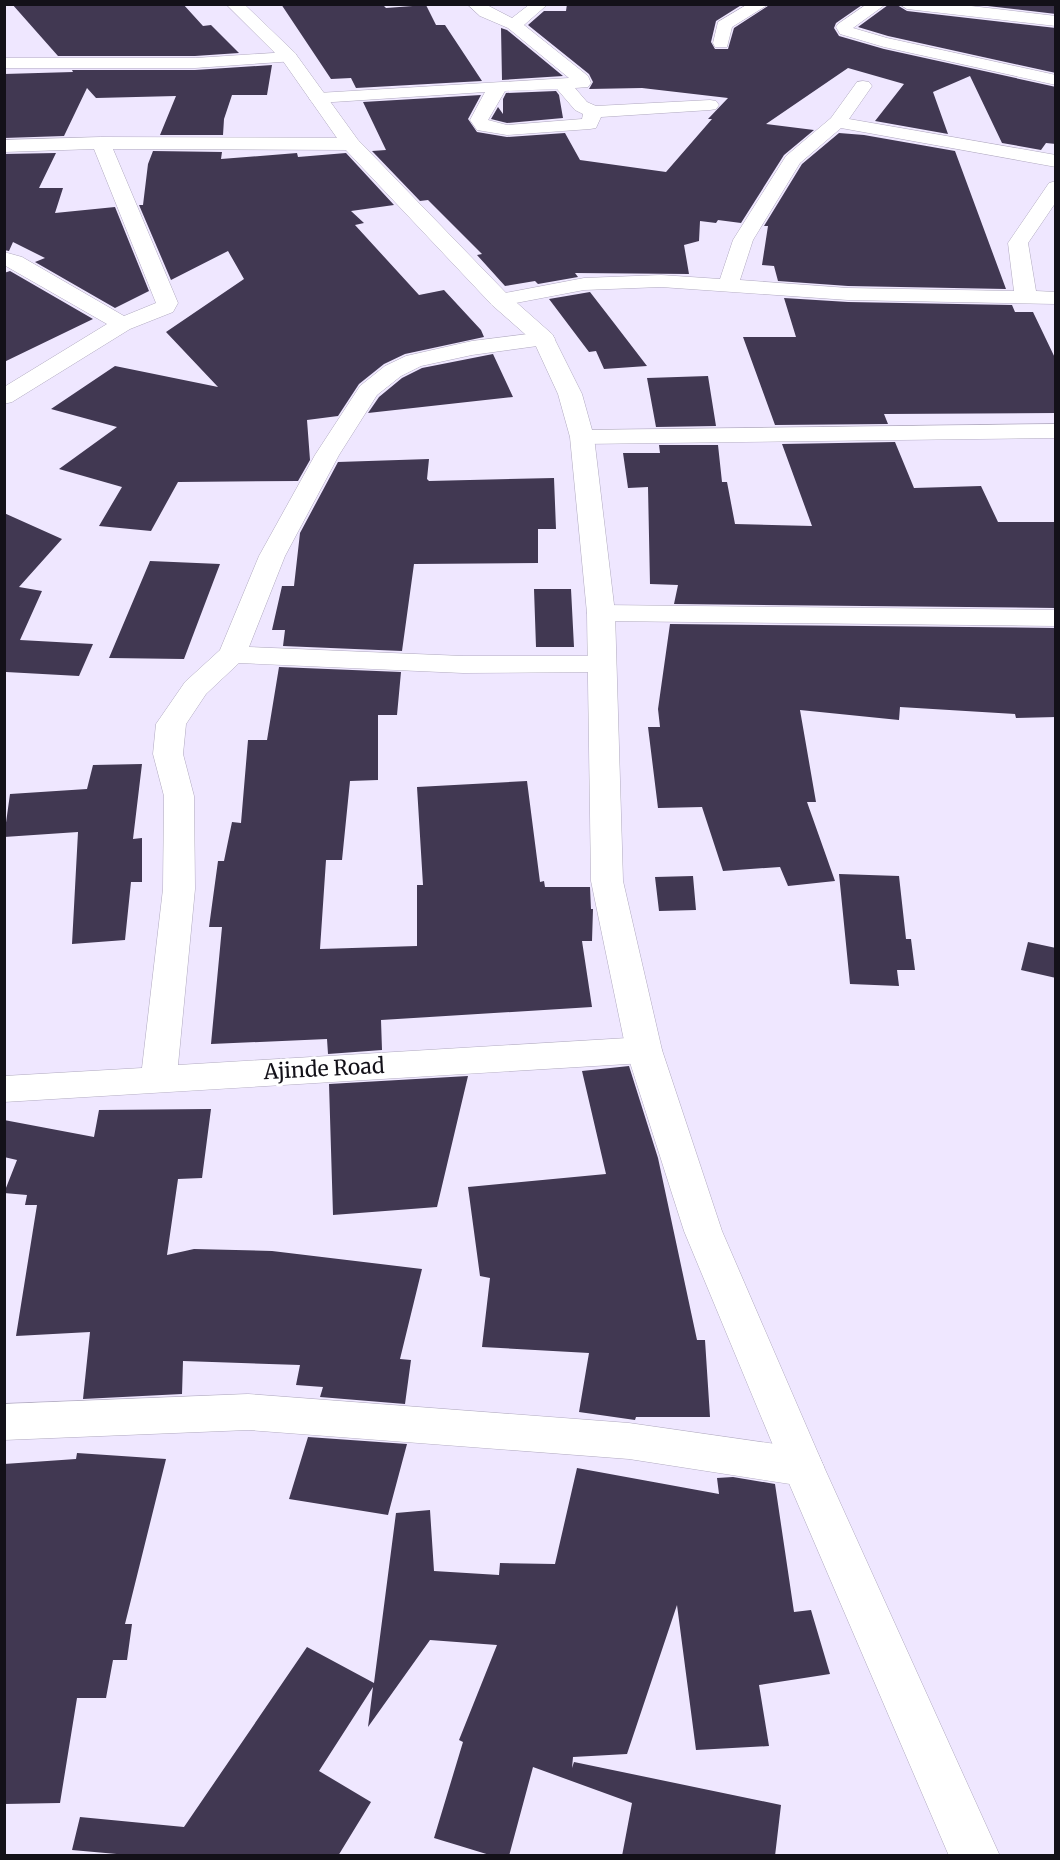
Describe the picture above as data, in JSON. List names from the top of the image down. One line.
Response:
{"streets":{"street":["Ajinde Road"]}}
